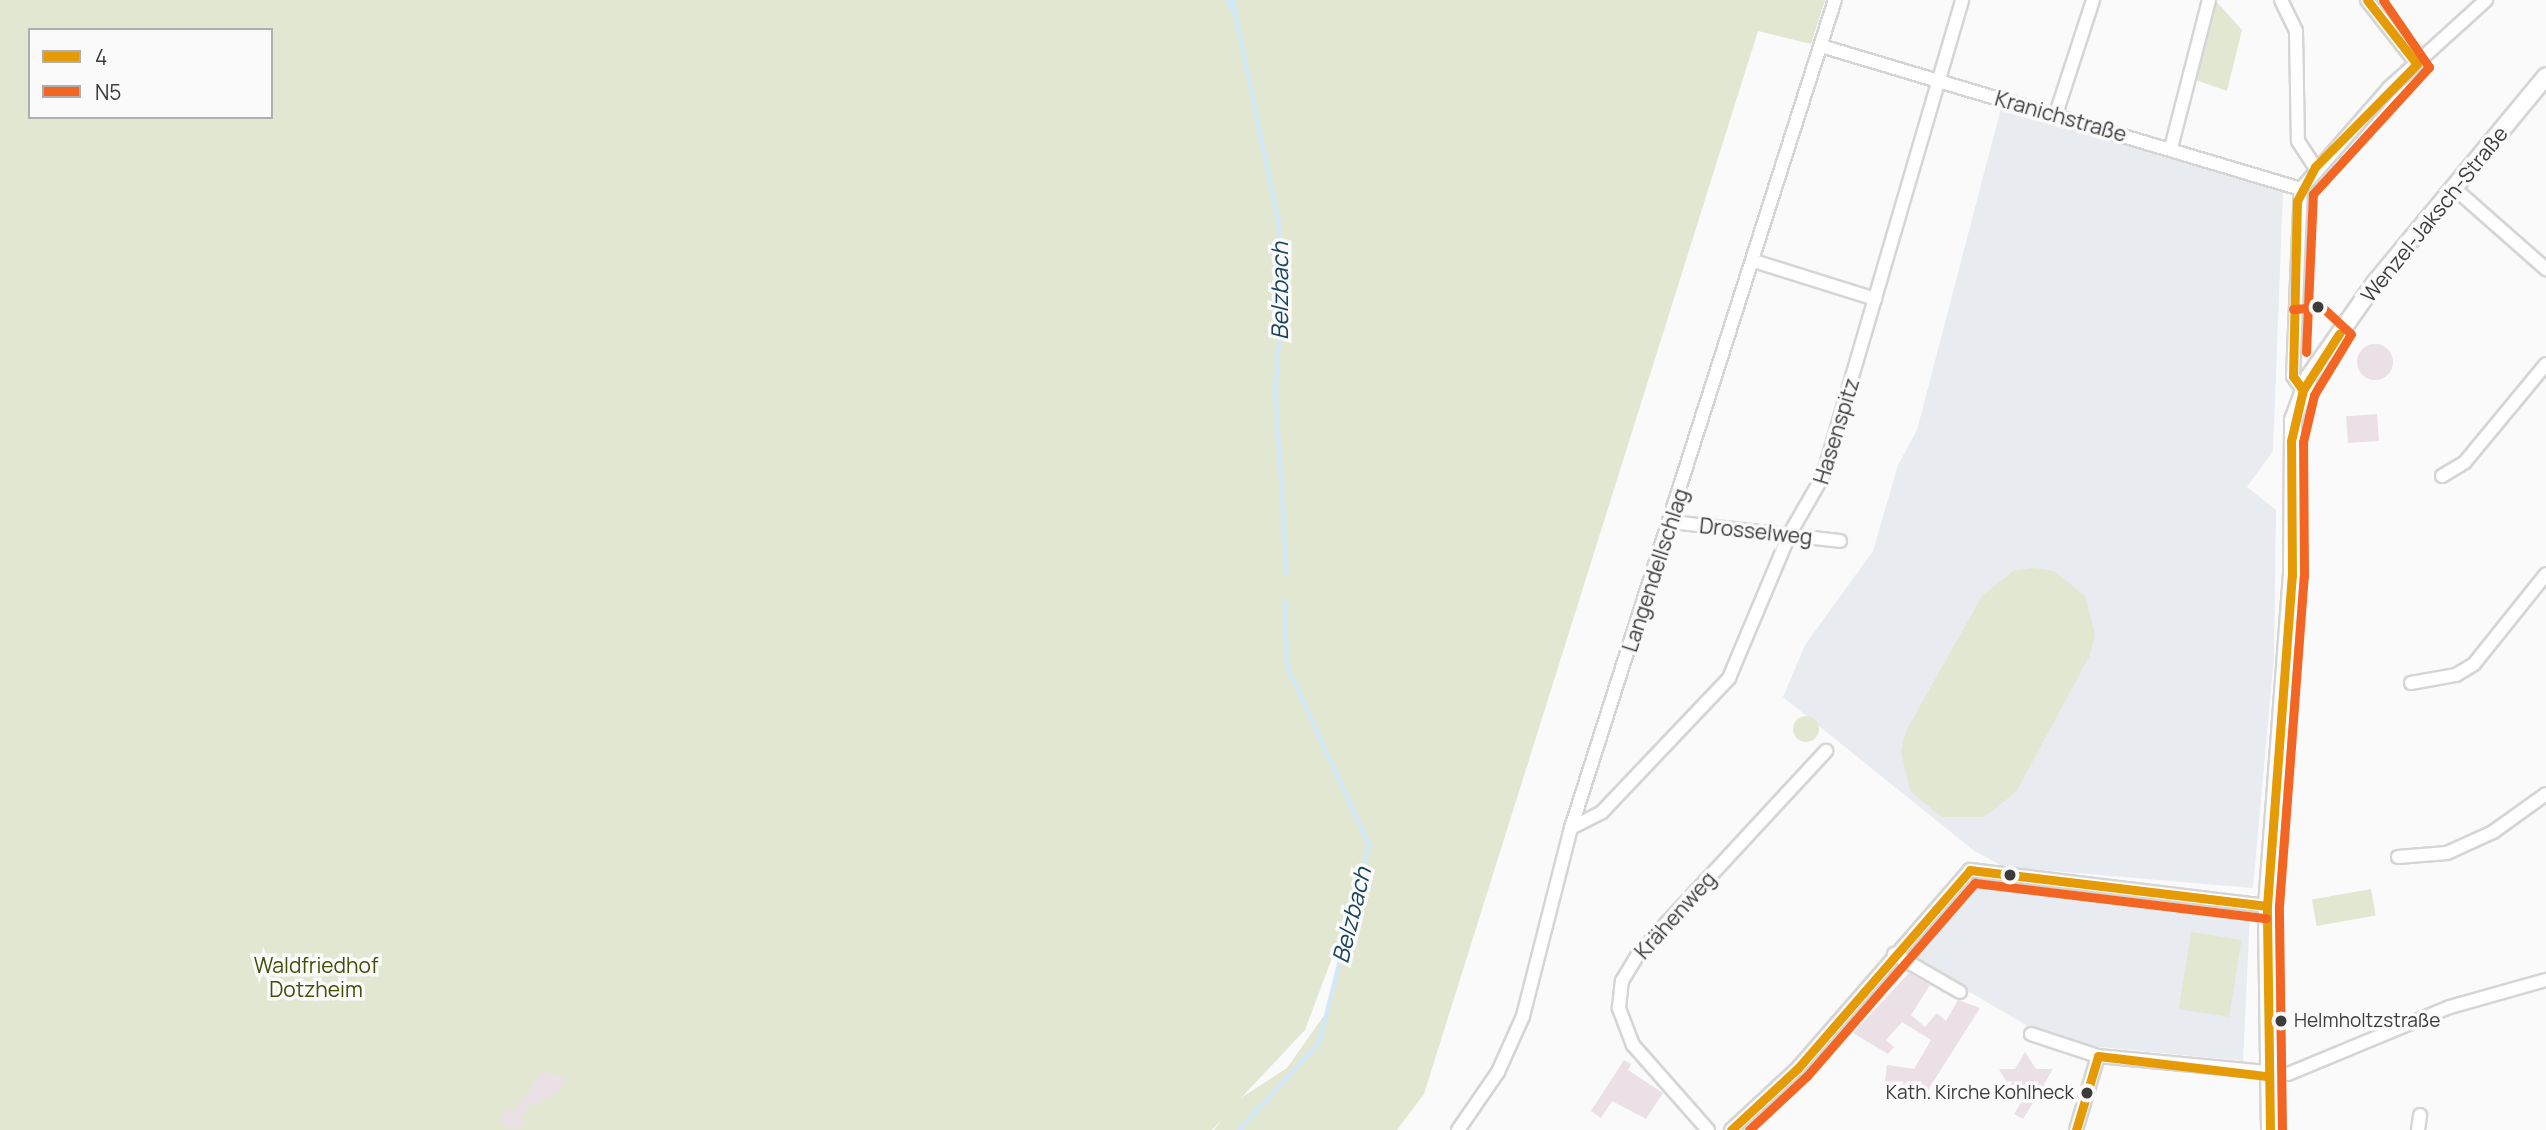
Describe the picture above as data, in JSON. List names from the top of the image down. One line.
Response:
{"streets":{"street":["Kranichstraße","Wenzel-Jaksch-Straße","Hasenspitz","Drosselweg","Langendellschlag","Krähenweg"]},"crossings":[["Kranichstraße","Hasenspitz"],["Kranichstraße","Langendellschlag"],["Hasenspitz","Drosselweg"],["Hasenspitz","Langendellschlag"],["Drosselweg","Langendellschlag"]],"water":["Belzbach"],"parks":["Waldfriedhof Dotzheim"],"places":["Helmholtzstraße","Kath. Kirche Kohlheck"],"lines":["transit line 4","transit line N5"],"legend":["4","N5"]}
